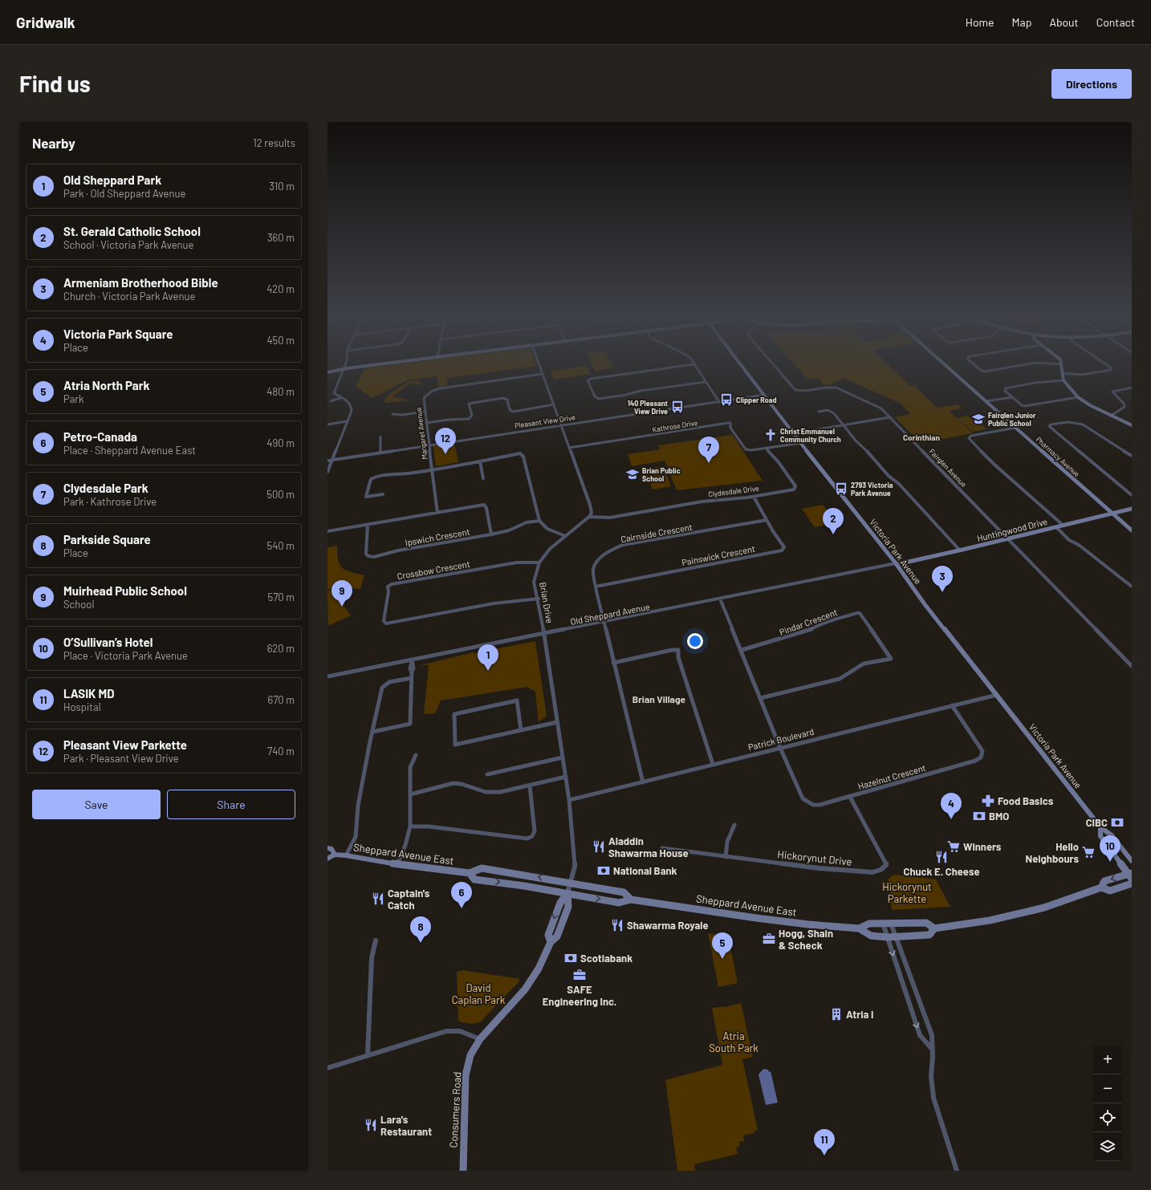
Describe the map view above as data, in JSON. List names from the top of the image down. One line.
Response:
{"streets":{"street":["Pleasant View Drive","Kathrose Drive","Margaret Avenue","Pharmacy Avenue","Fairglen Avenue","Clydesdale Drive","Huntingwood Drive","Cairnside Crescent","Ipswich Crescent","Victoria Park Avenue","Painswick Crescent","Crossbow Crescent","Brian Drive","Old Sheppard Avenue","Pindar Crescent","Patrick Boulevard","Hazelnut Crescent","Sheppard Avenue East","Hickorynut Drive","Consumers Road"]},"crossings":[["Pleasant View Drive","Margaret Avenue"],["Pleasant View Drive","Victoria Park Avenue"],["Kathrose Drive","Clydesdale Drive"],["Pharmacy Avenue","Huntingwood Drive"],["Fairglen Avenue","Huntingwood Drive"],["Clydesdale Drive","Painswick Crescent"],["Clydesdale Drive","Brian Drive"],["Huntingwood Drive","Victoria Park Avenue"],["Huntingwood Drive","Old Sheppard Avenue"],["Cairnside Crescent","Painswick Crescent"],["Cairnside Crescent","Old Sheppard Avenue"],["Cairnside Crescent","Patrick Boulevard"],["Victoria Park Avenue","Old Sheppard Avenue"],["Victoria Park Avenue","Patrick Boulevard"],["Victoria Park Avenue","Sheppard Avenue East"],["Crossbow Crescent","Brian Drive"],["Brian Drive","Old Sheppard Avenue"],["Brian Drive","Patrick Boulevard"],["Brian Drive","Sheppard Avenue East"],["Brian Drive","Consumers Road"],["Patrick Boulevard","Hazelnut Crescent"],["Hazelnut Crescent","Hickorynut Drive"],["Sheppard Avenue East","Consumers Road"]],"districts":["Corinthian","Brian Village"],"parks":["Hickorynut Parkette","David Caplan Park","Atria South Park"],"places":{"bus stop":["Clipper Road","140 Pleasant View Drive","2793 Victoria Park Avenue"],"school or university":["Fairglen Junior Public School","Brian Public School"],"church":["Christ Emmanuel Community Church"],"pharmacy":["Food Basics"],"bank":["BMO","CIBC","National Bank","Scotiabank"],"restaurant":["Aladdin Shawarma House","Chuck E. Cheese","Captain's Catch","Shawarma Royale","Lara's Restaurant"],"supermarket":["Winners","Hello Neighbours"],"office":["Hogg, Shain & Scheck","SAFE Engineering Inc."],"building":["Atria I"]},"page":{"header":"Gridwalk","nav":["Home","Map","About","Contact"],"buttons":["Directions",["Save","Share"]],"title":"Find us","heading":["Nearby","12 results"],"list":[{"mark":"1","name":"Old Sheppard Park","note":"Park · Old Sheppard Avenue","value":"310 m"},{"mark":"2","name":"St. Gerald Catholic School","note":"School · Victoria Park Avenue","value":"360 m"},{"mark":"3","name":"Armeniam Brotherhood Bible","note":"Church · Victoria Park Avenue","value":"420 m"},{"mark":"4","name":"Victoria Park Square","note":"Place","value":"450 m"},{"mark":"5","name":"Atria North Park","note":"Park","value":"480 m"},{"mark":"6","name":"Petro-Canada","note":"Place · Sheppard Avenue East","value":"490 m"},{"mark":"7","name":"Clydesdale Park","note":"Park · Kathrose Drive","value":"500 m"},{"mark":"8","name":"Parkside Square","note":"Place","value":"540 m"},{"mark":"9","name":"Muirhead Public School","note":"School","value":"570 m"},{"mark":"10","name":"O’Sullivan’s Hotel","note":"Place · Victoria Park Avenue","value":"620 m"},{"mark":"11","name":"LASIK MD","note":"Hospital","value":"670 m"},{"mark":"12","name":"Pleasant View Parkette","note":"Park · Pleasant View Drive","value":"740 m"}],"pins":["12","7","2","3","9","1","4","10","6","8","5","11"],"map_buttons":["+","−"]}}
